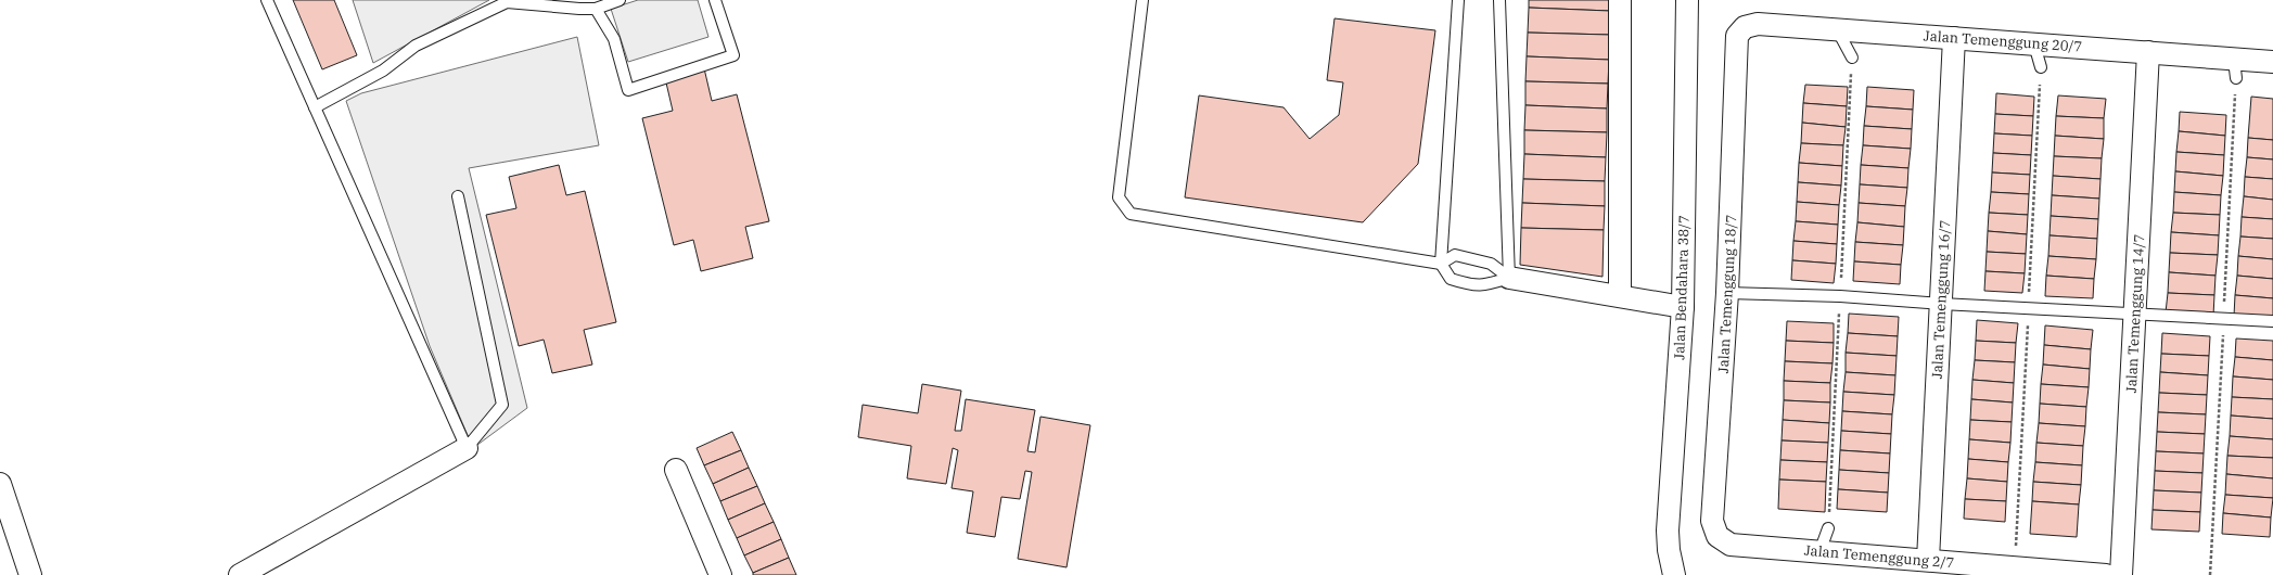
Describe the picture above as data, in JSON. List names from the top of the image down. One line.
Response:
{"streets":{"street":["Jalan Temenggung 20/7","Jalan Bendahara 38/7","Jalan Temenggung 18/7","Jalan Temenggung 16/7","Jalan Temenggung 14/7","Jalan Temenggung 2/7"]},"crossings":[["Jalan Temenggung 20/7","Jalan Temenggung 18/7"],["Jalan Temenggung 20/7","Jalan Temenggung 16/7"],["Jalan Temenggung 20/7","Jalan Temenggung 14/7"],["Jalan Temenggung 18/7","Jalan Temenggung 2/7"],["Jalan Temenggung 16/7","Jalan Temenggung 2/7"]]}
